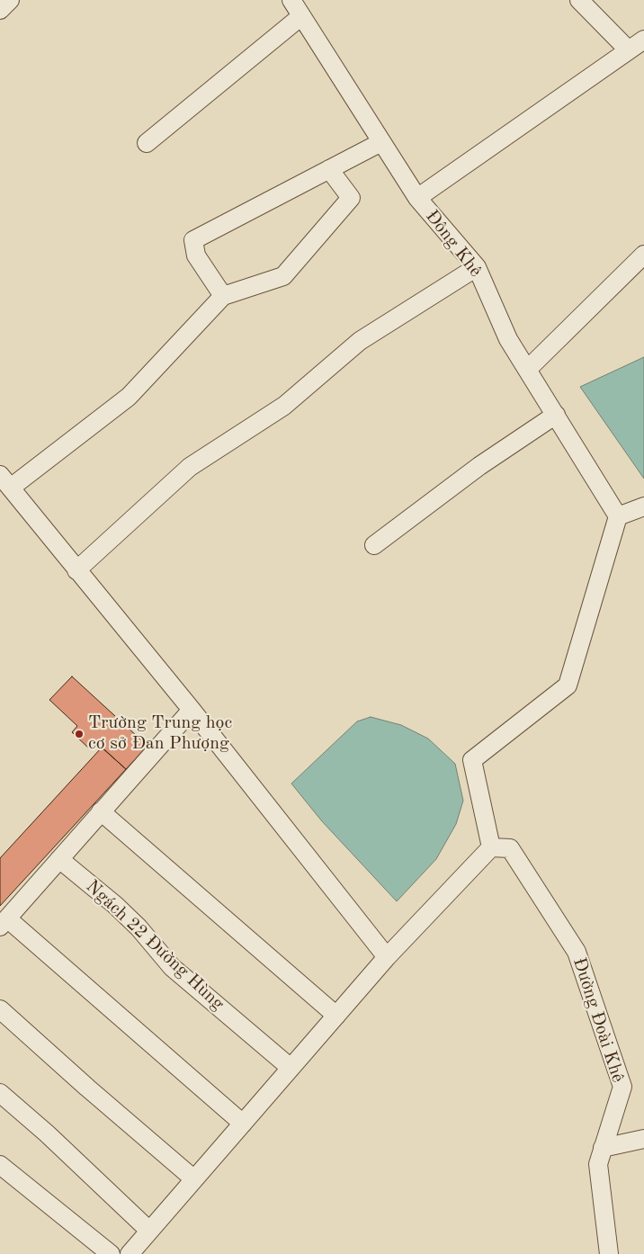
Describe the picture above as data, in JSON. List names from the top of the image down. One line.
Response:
{"streets":{"street":["Đông Khê","Ngách 22 Đường Hùng","Đường Đoài Khê"]},"places":["Trường Trung học cơ sở Đan Phượng"]}
